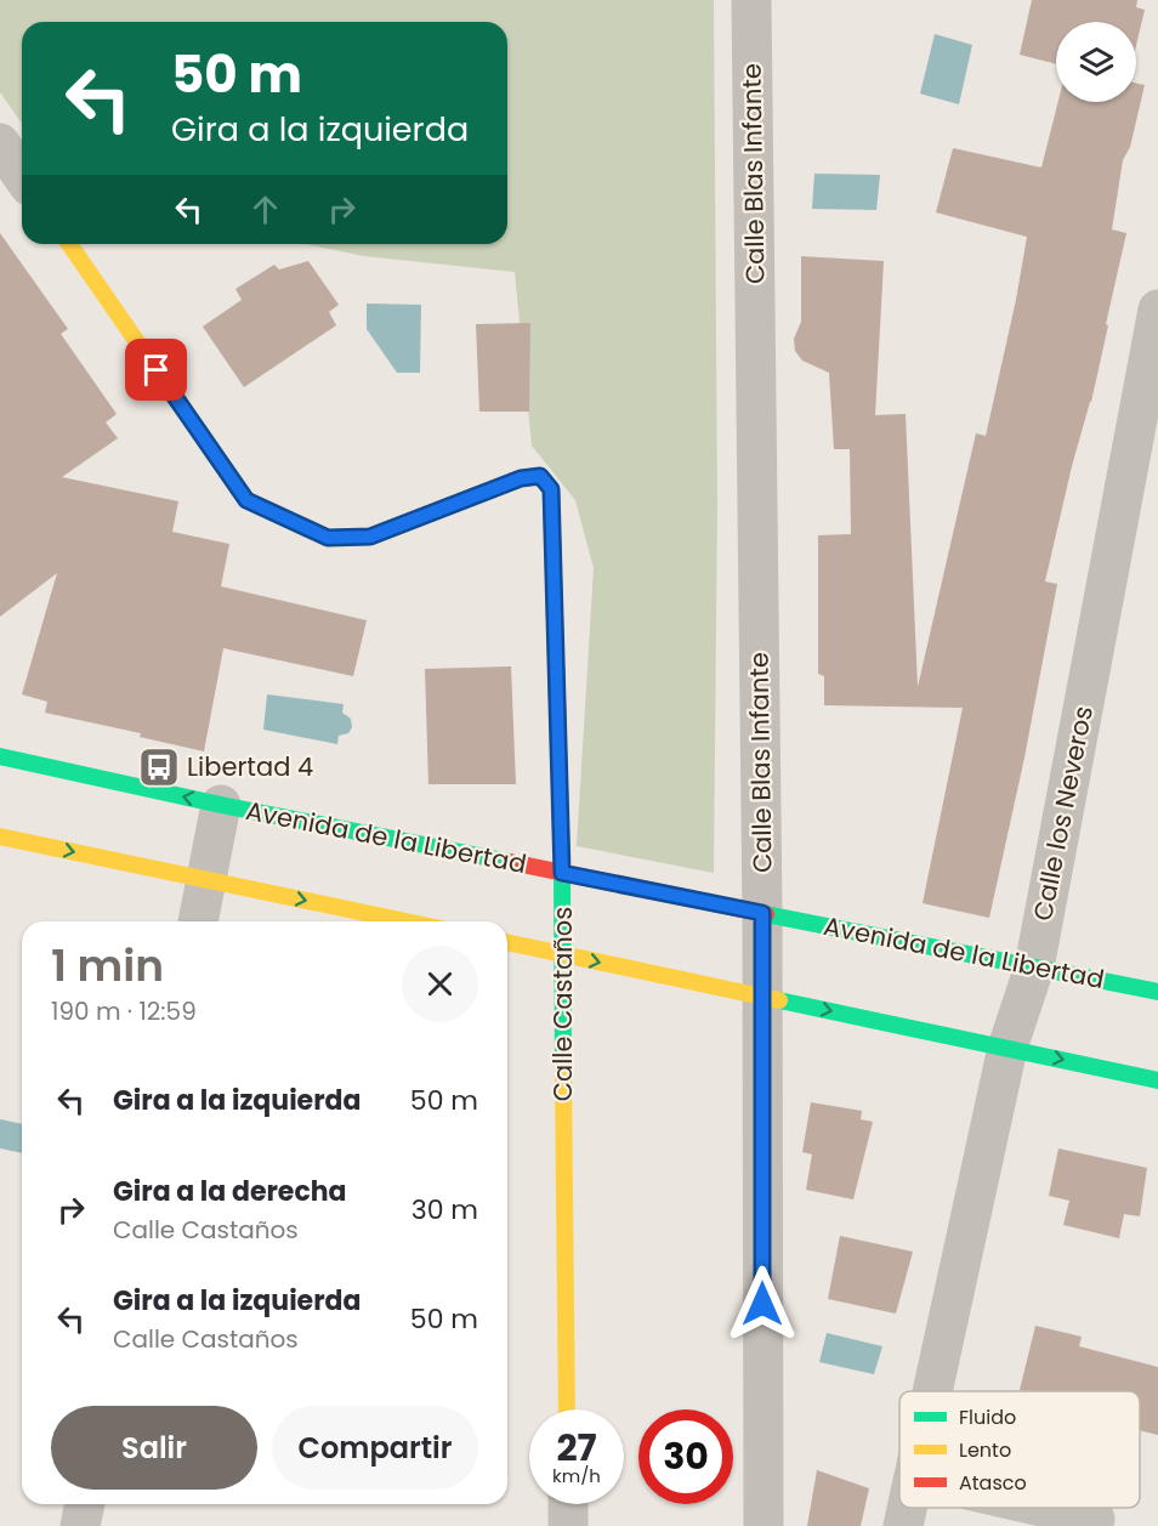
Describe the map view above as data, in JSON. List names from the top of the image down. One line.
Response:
{"streets":{"street":["Calle Blas Infante","Calle los Neveros","Avenida de la Libertad","Calle Castaños"]},"crossings":[["Calle Blas Infante","Avenida de la Libertad"],["Calle los Neveros","Avenida de la Libertad"],["Avenida de la Libertad","Calle Castaños"]],"places":{"bus stop":["Libertad 4"]},"legend":["Fluido","Lento","Atasco"],"page":{"turn":["50 m","Gira a la izquierda"],"heading":["1 min","190 m · 12:59"],"list":[{"name":"Gira a la izquierda","value":"50 m"},{"name":"Gira a la derecha","note":"Calle Castaños","value":"30 m"},{"name":"Gira a la izquierda","note":"Calle Castaños","value":"50 m"}],"buttons":["Salir","Compartir"],"speed":"27 km/h","limit":"30"}}
